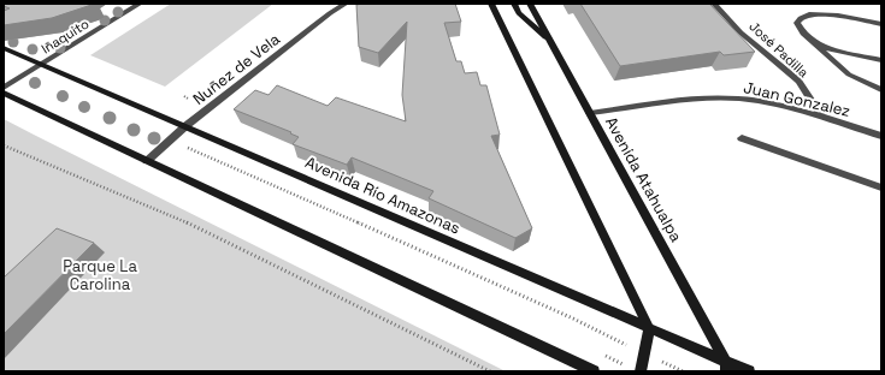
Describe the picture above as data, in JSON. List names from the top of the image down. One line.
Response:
{"streets":{"main road":["Avenida Atahualpa","Avenida Río Amazonas"],"street":["Iñaquito","José Padilla","Nuñez de Vela","Juan Gonzalez"]},"crossings":[["Iñaquito","Avenida Río Amazonas"],["José Padilla","Juan Gonzalez"],["Nuñez de Vela","Avenida Río Amazonas"],["Juan Gonzalez","Avenida Atahualpa"],["Avenida Atahualpa","Avenida Río Amazonas"]],"parks":["Parque La Carolina"]}
